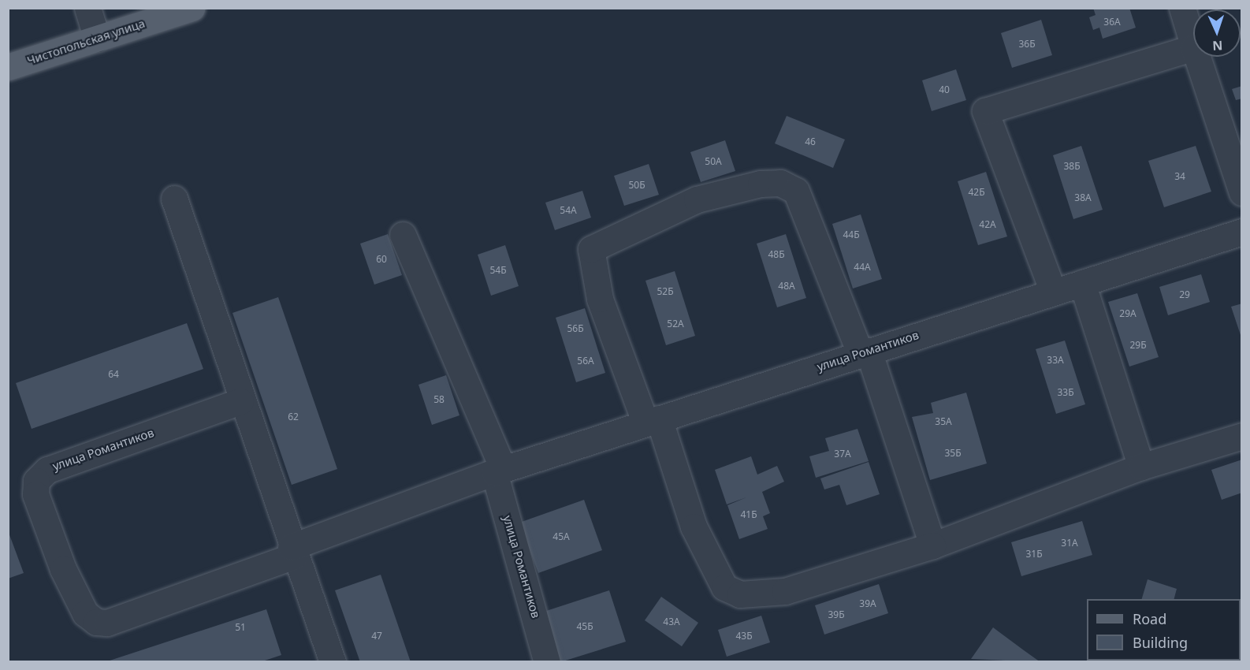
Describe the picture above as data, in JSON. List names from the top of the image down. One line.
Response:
{"streets":{"main road":["Чистопольская улица"],"street":["улица Романтиков"]},"house_numbers":["36A","36Б","40","46","50А","38Б","34","50Б","42Б","38А","54А","42А","44Б","48Б","60","44А","54Б","48А","52Б","29","29А","52А","56Б","29Б","33А","56А","64","33Б","58","62","35А","35Б","37А","41Б","45А","31A","31Б","39А","39Б","43А","45Б","51","47","43Б"],"legend":["Road","Building"],"north":"bottom"}
